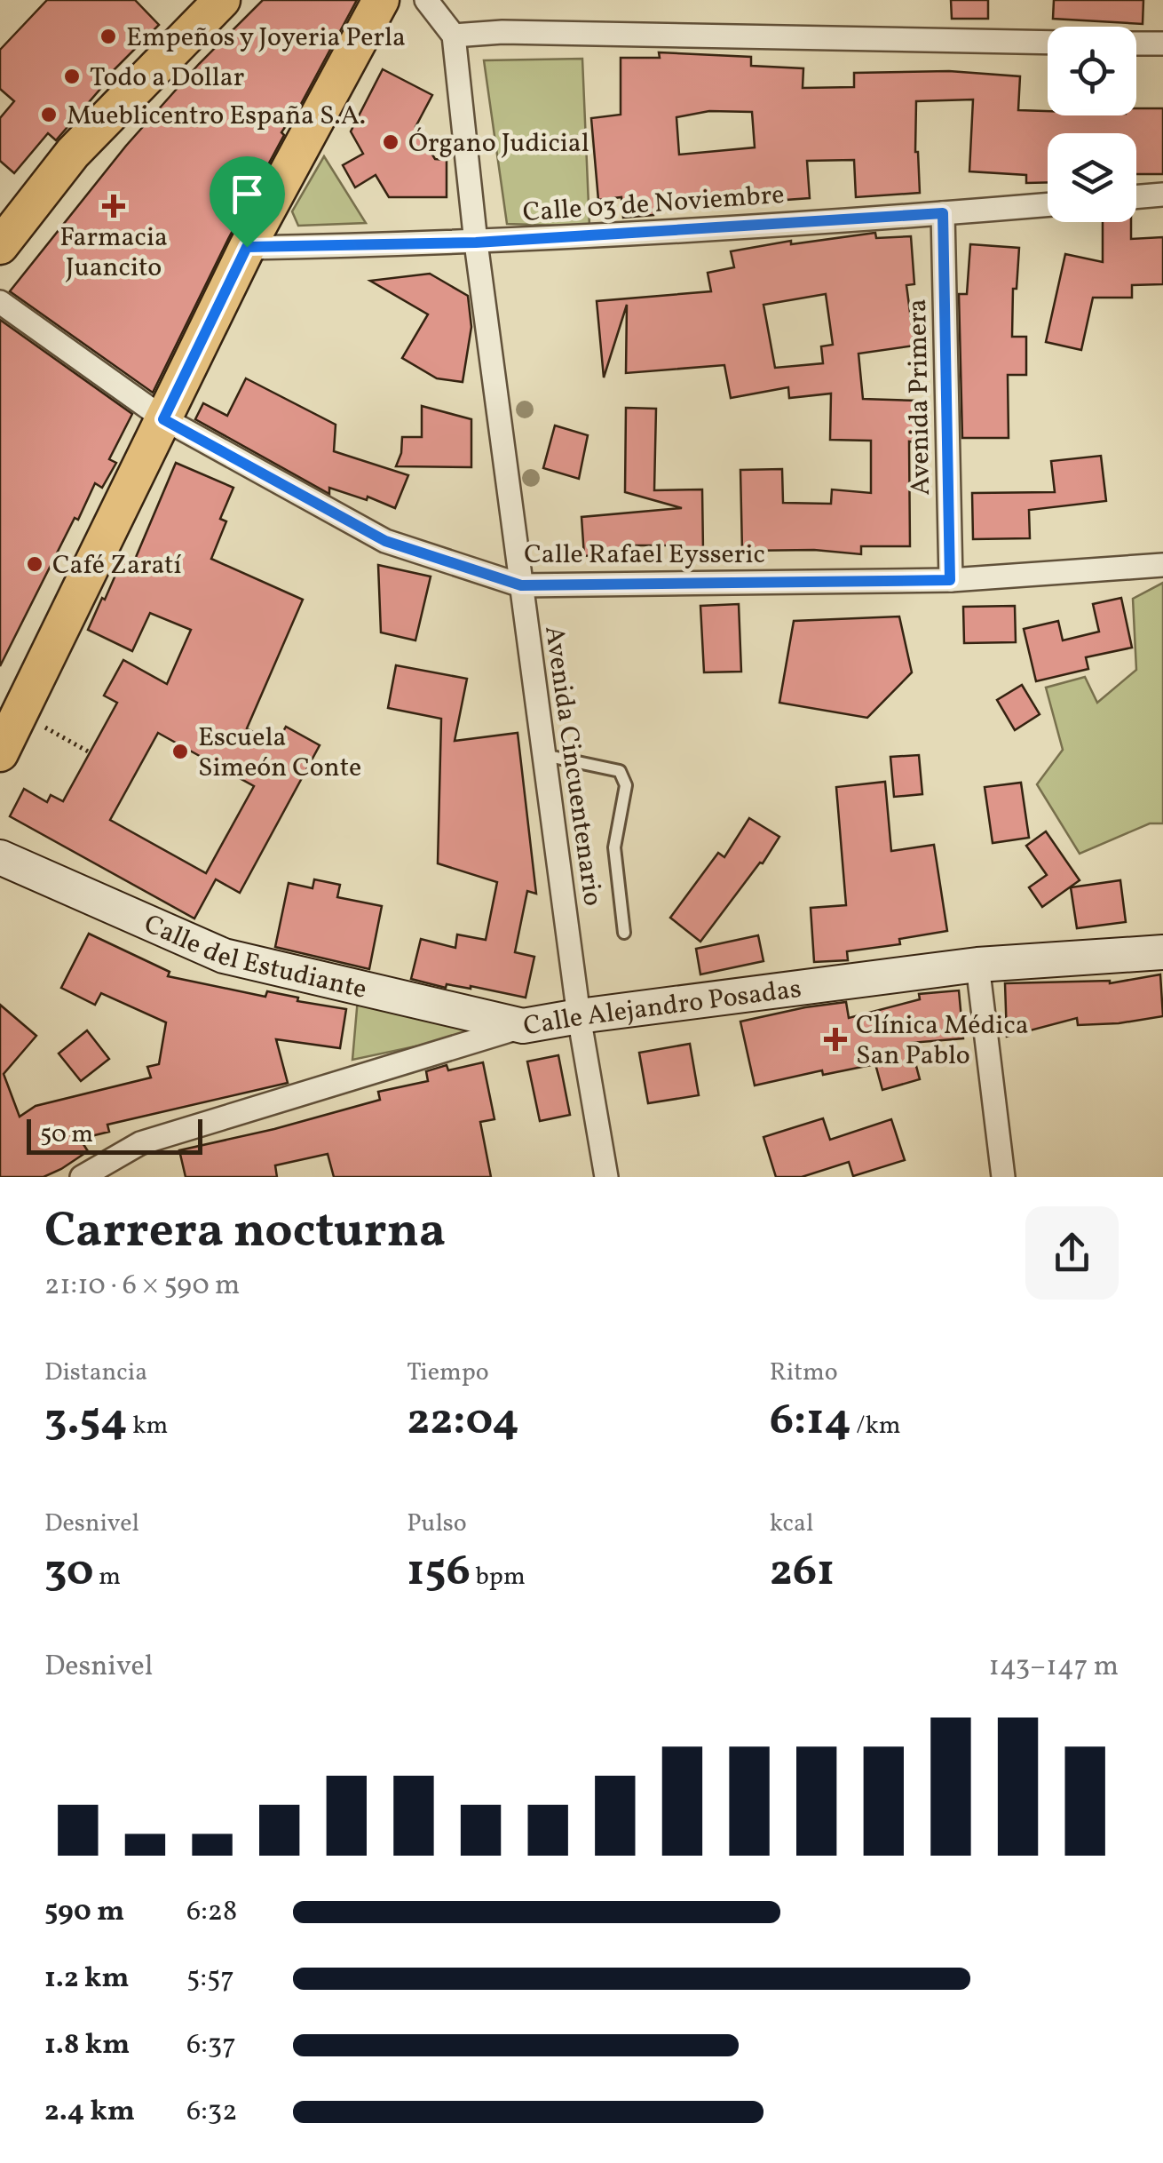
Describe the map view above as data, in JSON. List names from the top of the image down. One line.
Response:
{"streets":{"street":["Calle 03 de Noviembre","Avenida Primera","Calle Rafael Eysseric","Avenida Cincuentenario","Calle del Estudiante","Calle Alejandro Posadas"]},"crossings":[["Calle 03 de Noviembre","Avenida Primera"],["Calle 03 de Noviembre","Avenida Cincuentenario"],["Avenida Primera","Calle Rafael Eysseric"],["Calle Rafael Eysseric","Avenida Cincuentenario"],["Avenida Cincuentenario","Calle Alejandro Posadas"],["Calle del Estudiante","Calle Alejandro Posadas"]],"places":{"other":["Empeños y Joyeria Perla","Todo a Dollar","Mueblicentro España S.A.","Órgano Judicial","Café Zaratí","Escuela Simeón Conte"],"health":["Farmacia Juancito","Clínica Médica San Pablo"]},"scale_bar":"50 m","page":{"scale":"50 m","heading":["Carrera nocturna","21:10 · 6 × 590 m"],"stats":[["Distancia","3.54 km"],["Tiempo","22:04"],["Ritmo","6:14 /km"],["Desnivel","30 m"],["Pulso","156 bpm"],["kcal","261"]],"chart":["Desnivel","143–147 m"],"list":[{"name":"590 m","note":"6:28"},{"name":"1.2 km","note":"5:57"},{"name":"1.8 km","note":"6:37"},{"name":"2.4 km","note":"6:32"}]}}
